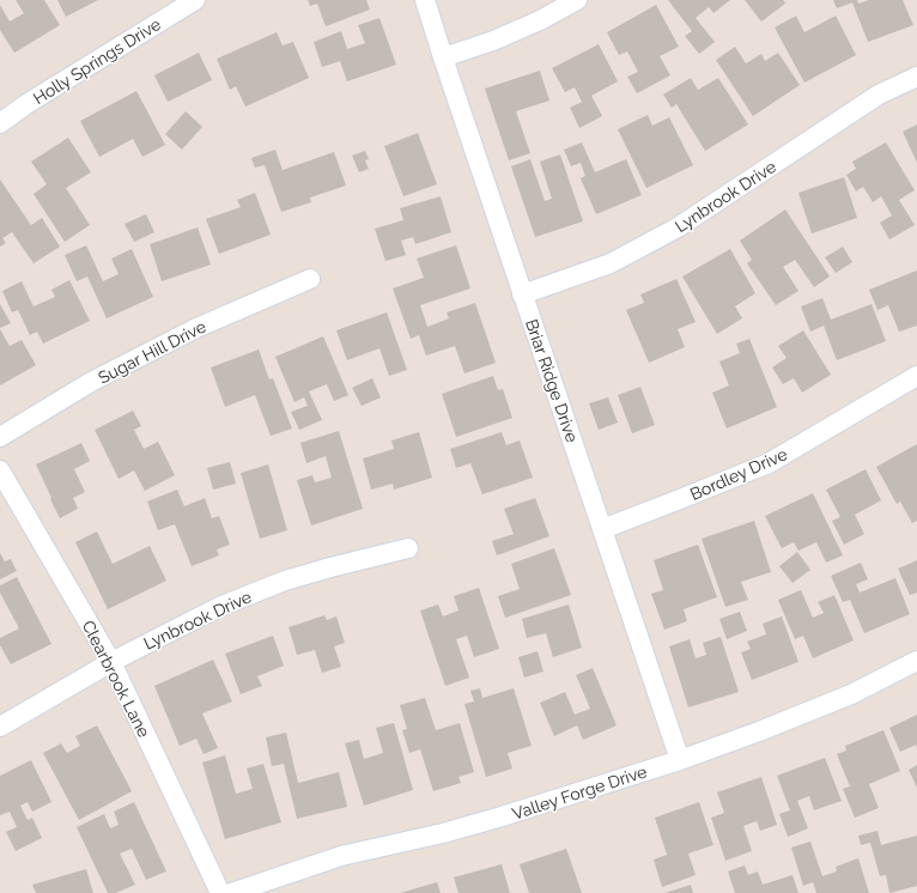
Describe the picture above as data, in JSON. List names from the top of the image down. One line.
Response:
{"streets":{"street":["Holly Springs Drive","Lynbrook Drive","Sugar Hill Drive","Briar Ridge Drive","Bordley Drive","Clearbrook Lane","Valley Forge Drive"]},"crossings":[["Lynbrook Drive","Briar Ridge Drive"],["Lynbrook Drive","Clearbrook Lane"],["Briar Ridge Drive","Bordley Drive"],["Briar Ridge Drive","Valley Forge Drive"]]}
